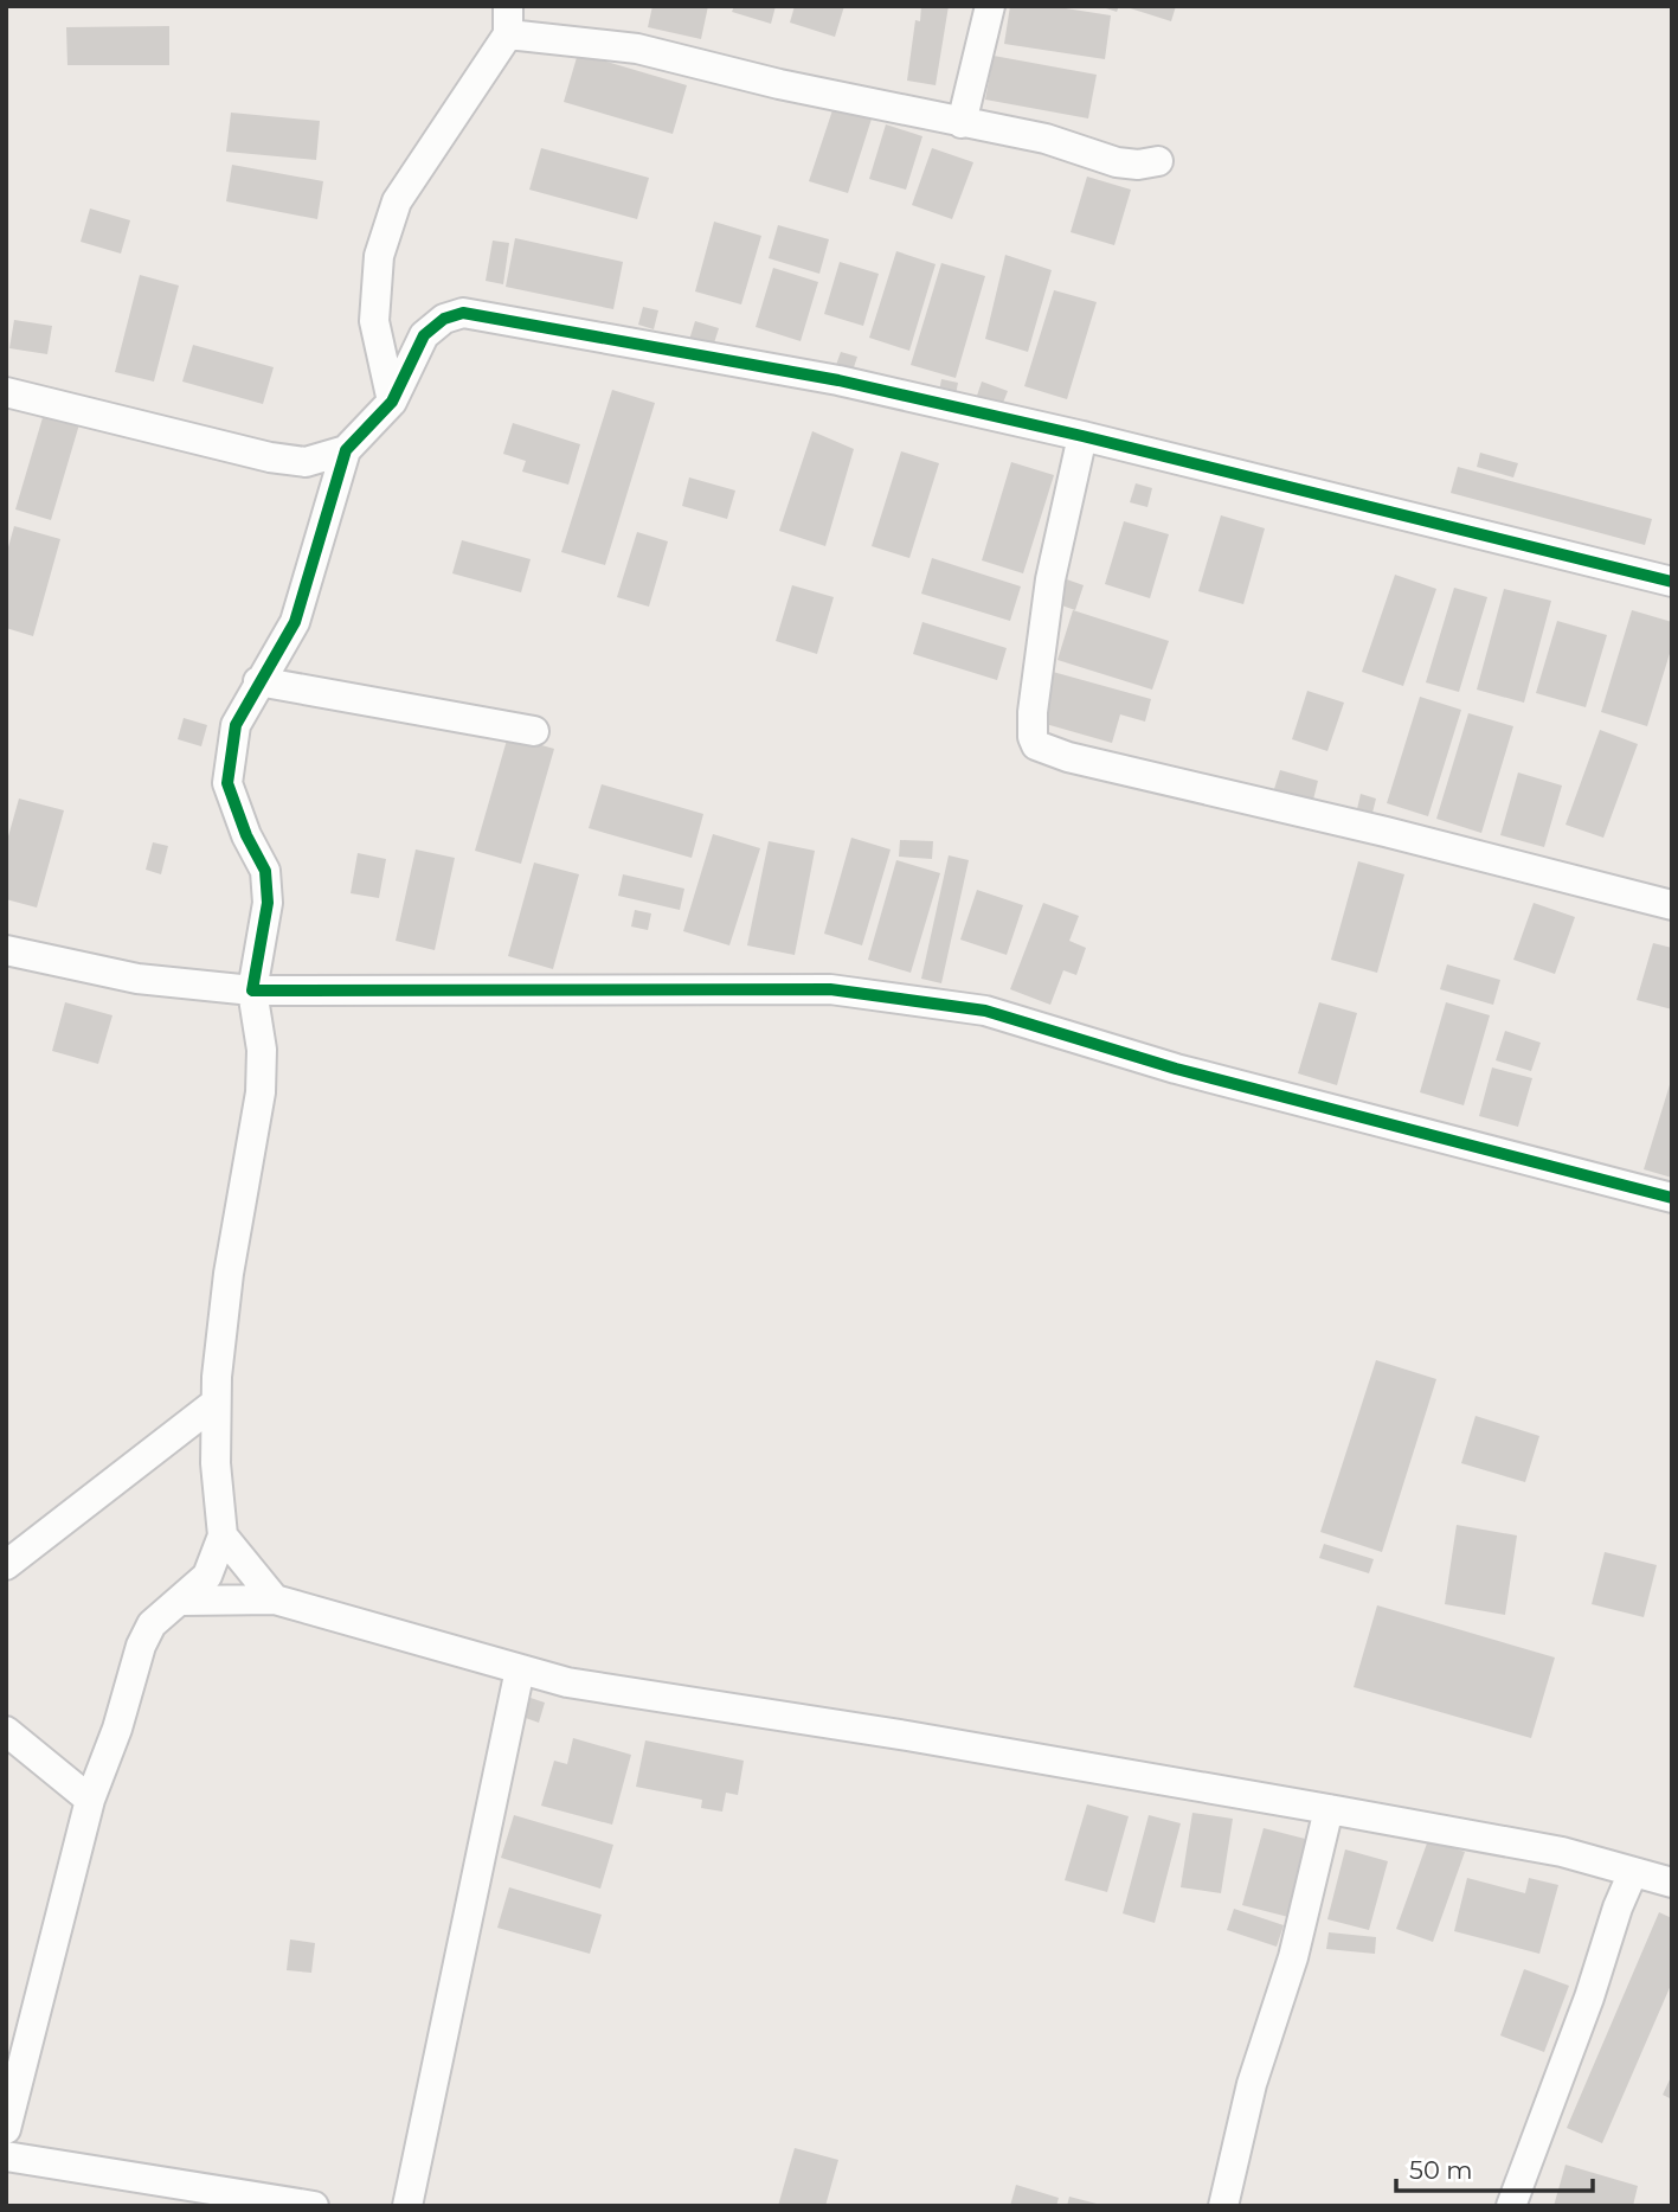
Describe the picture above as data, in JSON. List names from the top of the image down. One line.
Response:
{"scale_bar":"50 m"}
